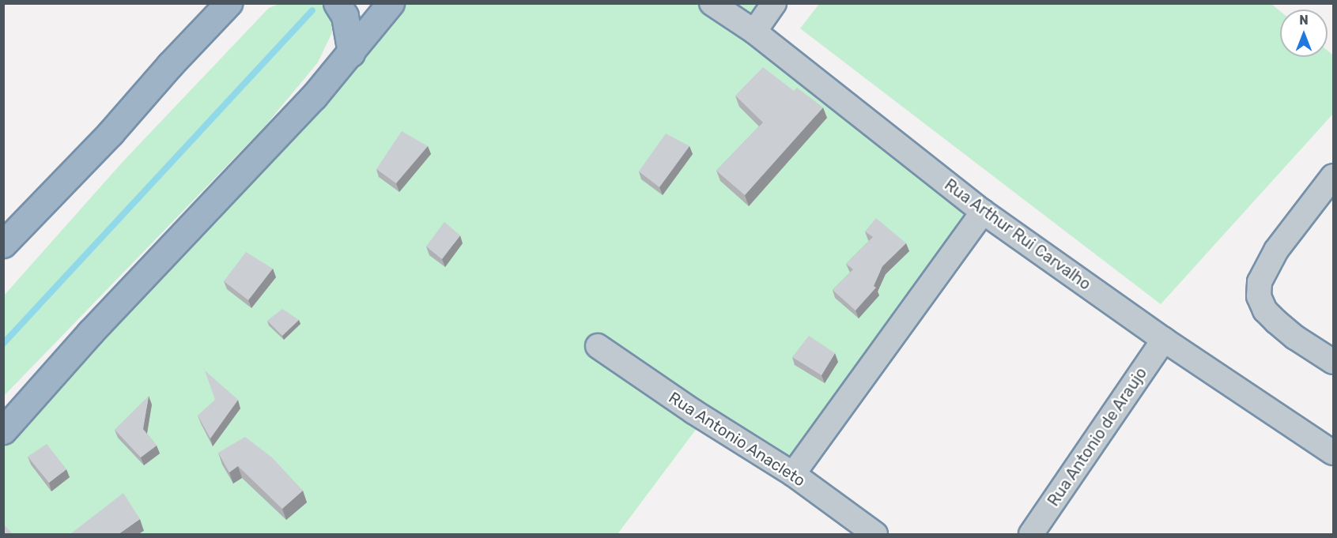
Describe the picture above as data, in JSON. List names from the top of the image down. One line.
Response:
{"streets":{"street":["Rua Arthur Rui Carvalho","Rua Antonio de Araujo","Rua Antonio Anacleto"]},"crossings":[["Rua Arthur Rui Carvalho","Rua Antonio de Araujo"]],"north":"top"}
